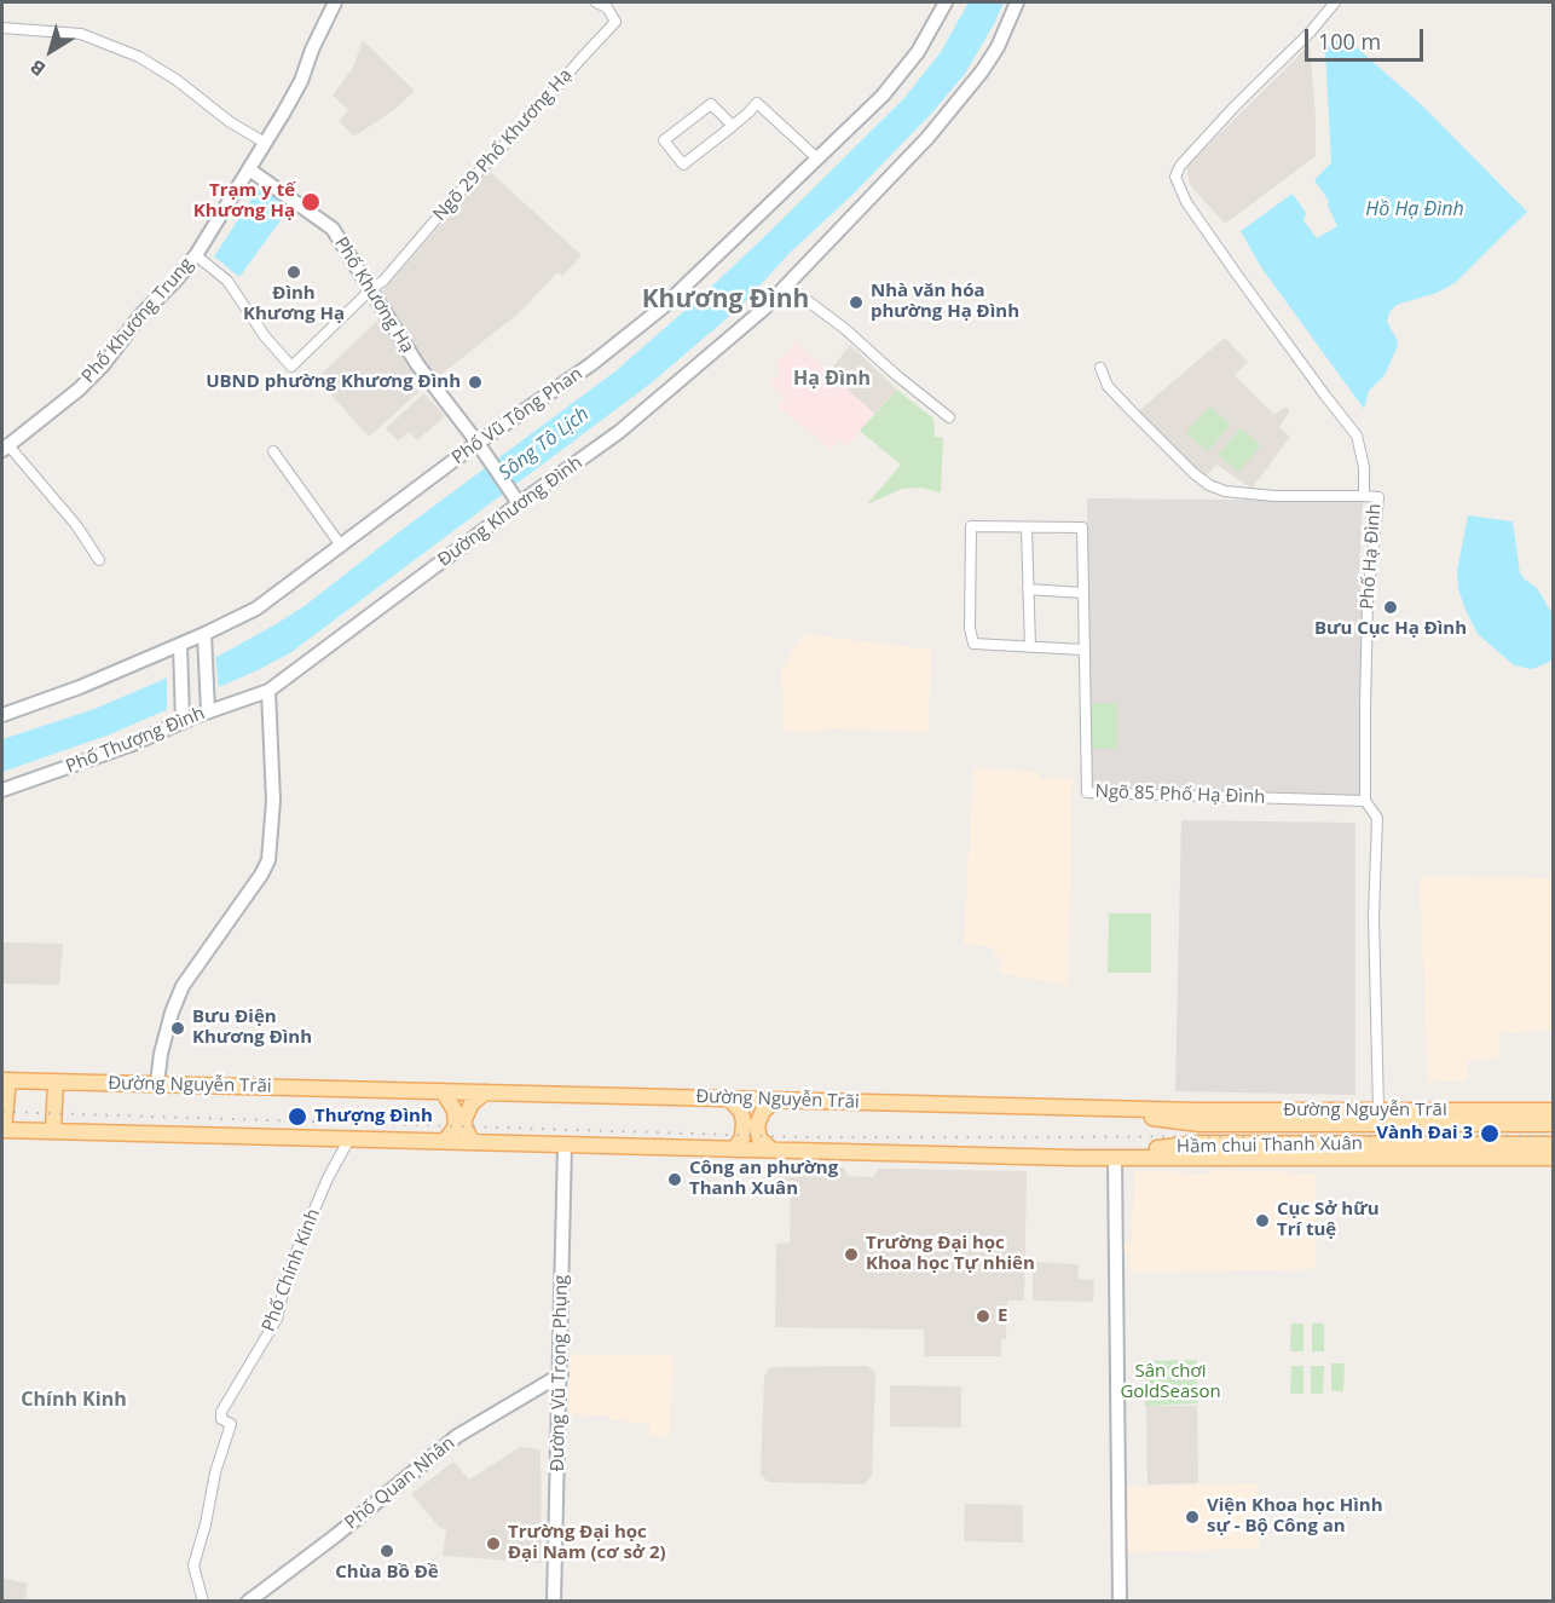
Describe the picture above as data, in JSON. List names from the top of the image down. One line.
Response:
{"streets":{"main road":["Đường Nguyễn Trãi","Hầm chui Thanh Xuân"],"street":["Ngõ 29 Phố Khương Hạ","Phố Khương Hạ","Phố Khương Trung","Phố Vũ Tông Phan","Đường Khương Đình","Phố Hạ Đình","Phố Thượng Đình","Ngõ 85 Phố Hạ Đình","Phố Chính Kinh","Đường Vũ Trọng Phụng","Phố Quan Nhân"]},"crossings":[["Ngõ 29 Phố Khương Hạ","Phố Khương Hạ"],["Phố Khương Hạ","Phố Khương Trung"],["Phố Khương Hạ","Phố Vũ Tông Phan"],["Phố Khương Hạ","Đường Khương Đình"],["Đường Khương Đình","Phố Thượng Đình"],["Phố Hạ Đình","Ngõ 85 Phố Hạ Đình"],["Phố Hạ Đình","Đường Nguyễn Trãi"],["Đường Nguyễn Trãi","Hầm chui Thanh Xuân"],["Đường Vũ Trọng Phụng","Phố Quan Nhân"]],"districts":["Khương Đình","Hạ Đình","Chính Kinh"],"water":["Hồ Hạ Đình","Sông Tô Lịch"],"parks":["Sân chơi GoldSeason"],"places":["Trạm y tế Khương Hạ","Đình Khương Hạ","Nhà văn hóa phường Hạ Đình","UBND phường Khương Đình","Bưu Cục Hạ Đình","Bưu Điện Khương Đình","Thượng Đình","Vành Đai 3","Công an phường Thanh Xuân","Cục Sở hữu Trí tuệ","Trường Đại học Khoa học Tự nhiên","E","Viện Khoa học Hình sự - Bộ Công an","Trường Đại học Đại Nam (cơ sở 2)","Chùa Bồ Đề"],"scale_bar":"100 m","north":"bottom left"}
